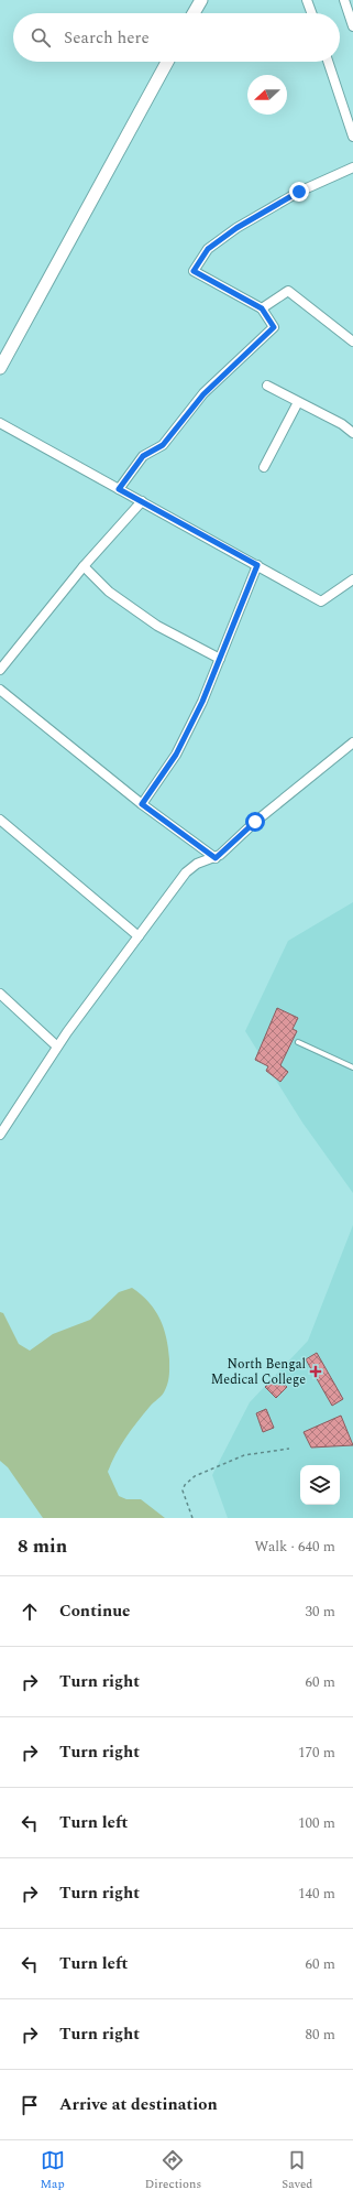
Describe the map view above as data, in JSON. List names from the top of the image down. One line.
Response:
{"places":{"health":["North Bengal Medical College"]},"north":"left","page":{"search":"Search here","heading":["8 min","Walk · 640 m"],"list":[["Continue","30 m"],["Turn right","60 m"],["Turn right","170 m"],["Turn left","100 m"],["Turn right","140 m"],["Turn left","60 m"],["Turn right","80 m"],"Arrive at destination"],"nav":["Map","Directions","Saved"]}}
